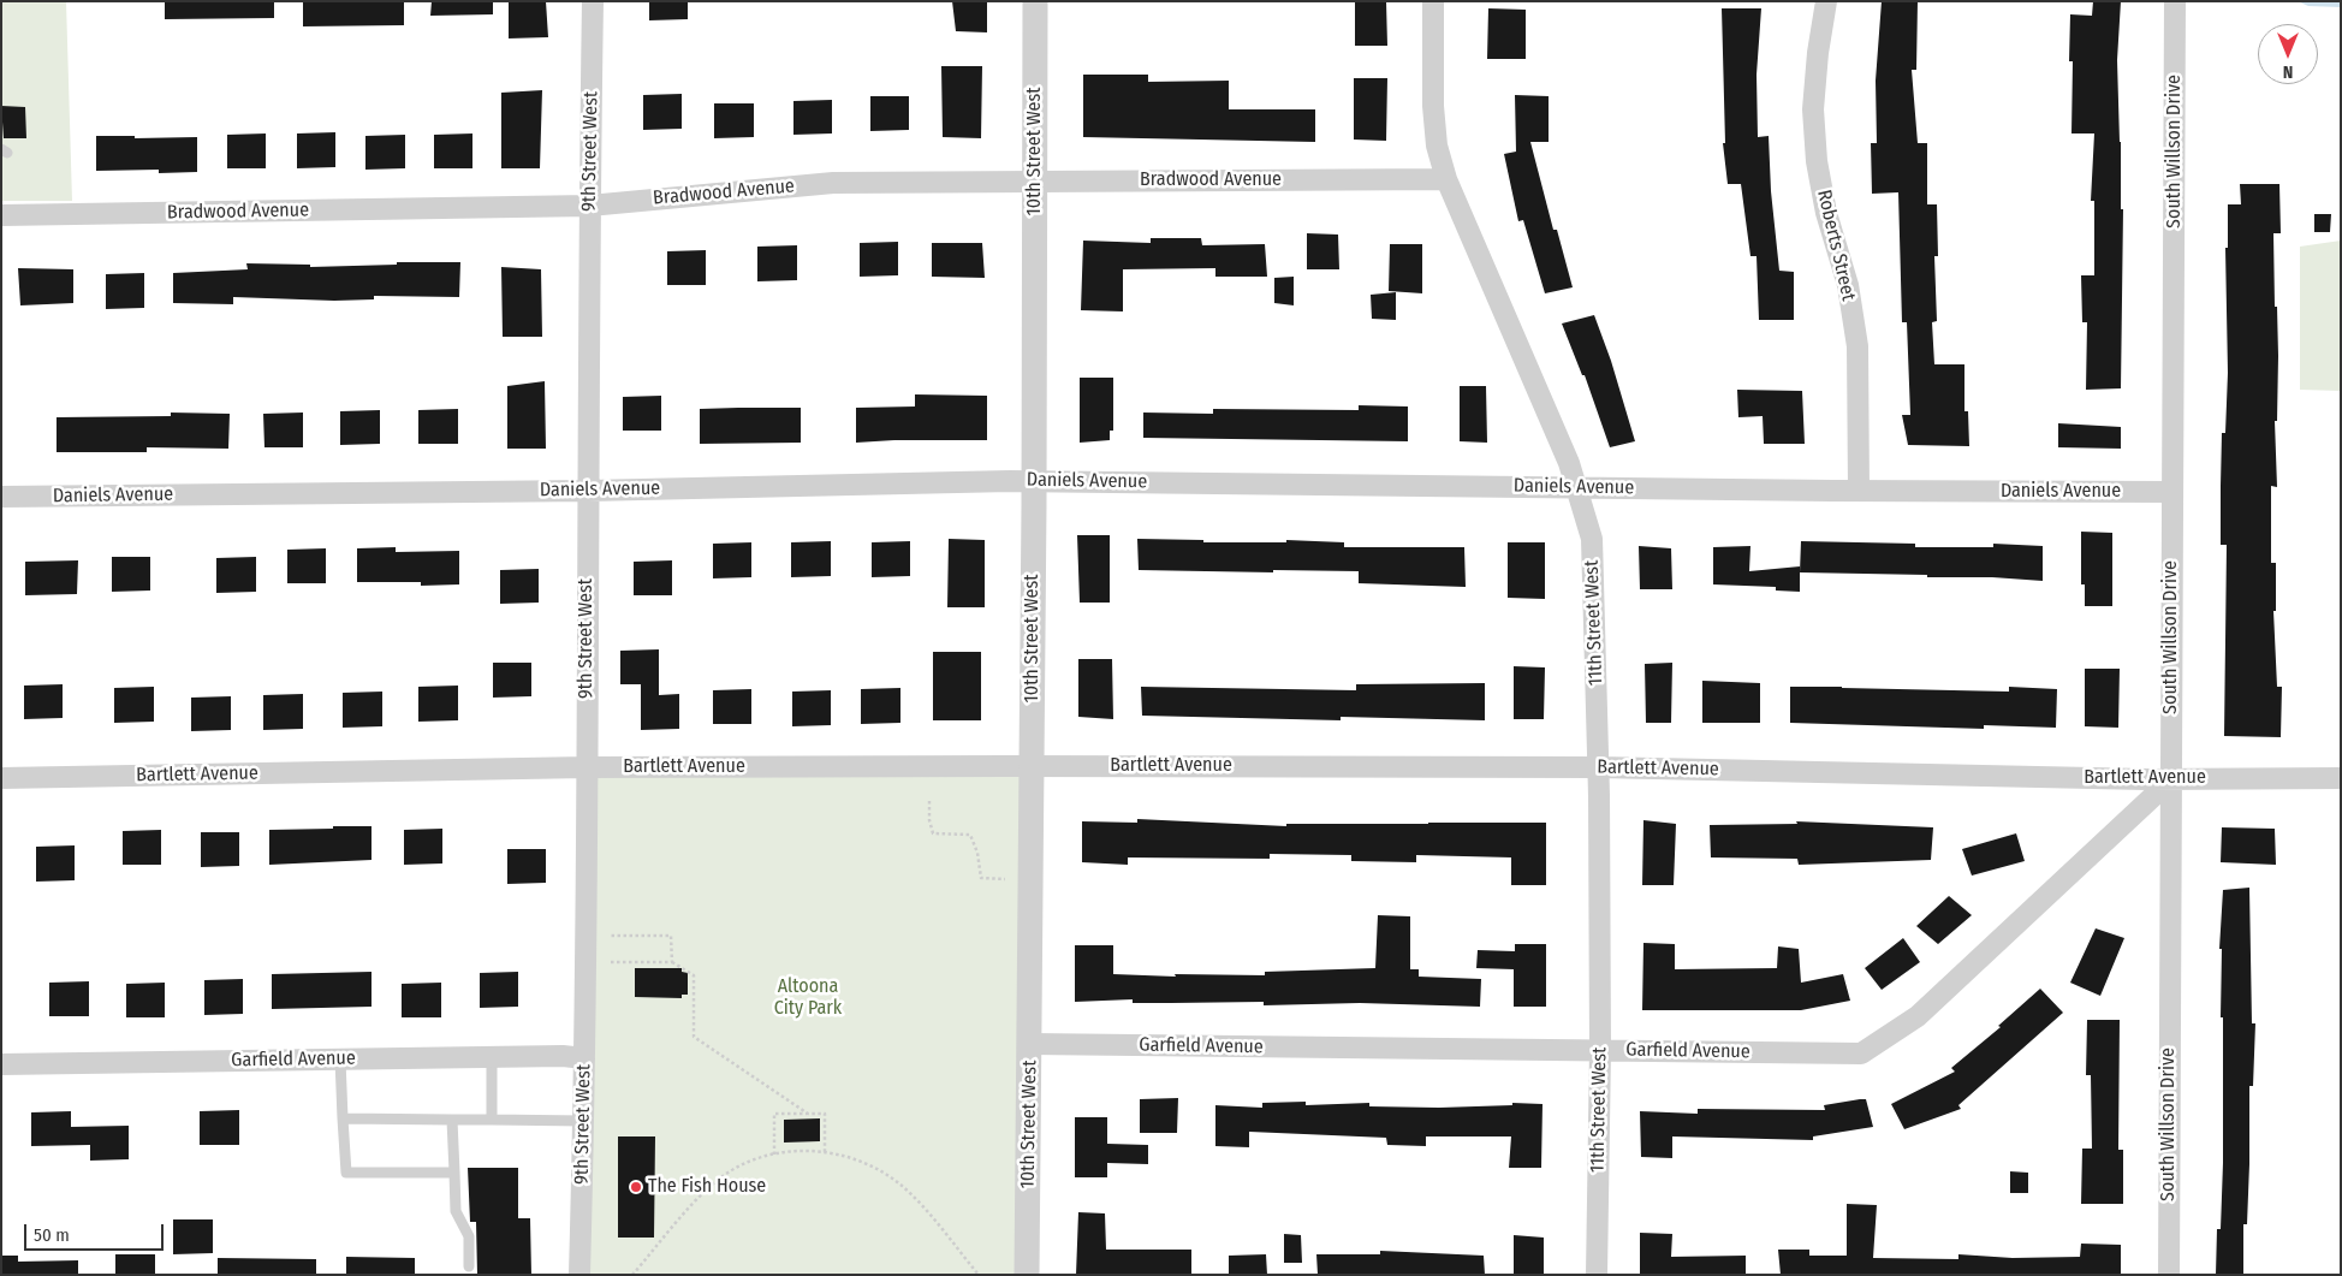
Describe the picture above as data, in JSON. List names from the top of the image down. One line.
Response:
{"streets":{"street":["9th Street West","10th Street West","South Willson Drive","Bradwood Avenue","Roberts Street","Daniels Avenue","11th Street West","Bartlett Avenue","Garfield Avenue"]},"crossings":[["9th Street West","Bradwood Avenue"],["9th Street West","Daniels Avenue"],["9th Street West","Bartlett Avenue"],["9th Street West","Garfield Avenue"],["10th Street West","Bradwood Avenue"],["10th Street West","Daniels Avenue"],["10th Street West","Bartlett Avenue"],["10th Street West","Garfield Avenue"],["South Willson Drive","Daniels Avenue"],["South Willson Drive","Bartlett Avenue"],["South Willson Drive","Garfield Avenue"],["Bradwood Avenue","11th Street West"],["Roberts Street","Daniels Avenue"],["Daniels Avenue","11th Street West"],["11th Street West","Bartlett Avenue"],["11th Street West","Garfield Avenue"],["Bartlett Avenue","Garfield Avenue"]],"parks":["Altoona City Park"],"places":["The Fish House"],"scale_bar":"50 m","north":"bottom"}
